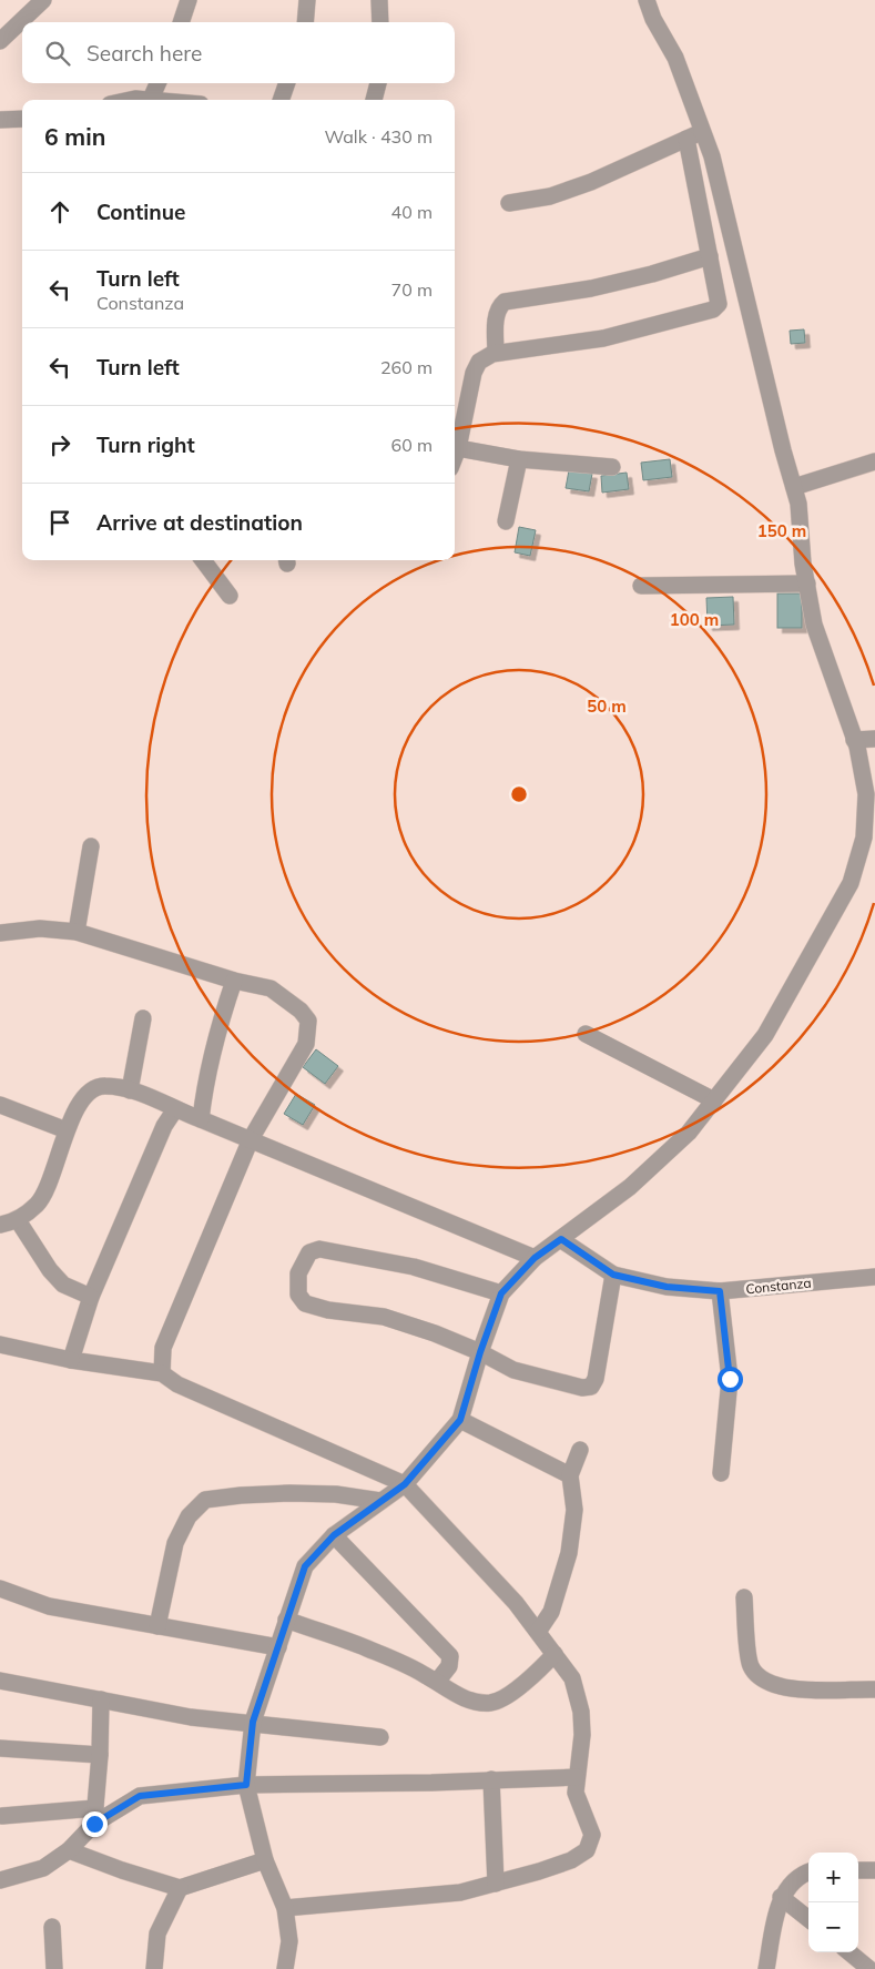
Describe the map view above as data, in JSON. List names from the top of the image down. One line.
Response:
{"streets":{"street":["Constanza"]},"page":{"search":"Search here","heading":["6 min","Walk · 430 m"],"list":[["Continue","40 m"],["Turn left","Constanza","70 m"],["Turn left","260 m"],["Turn right","60 m"],"Arrive at destination"],"map_buttons":["+","−"]},"rings":["150 m","100 m","50 m"]}
